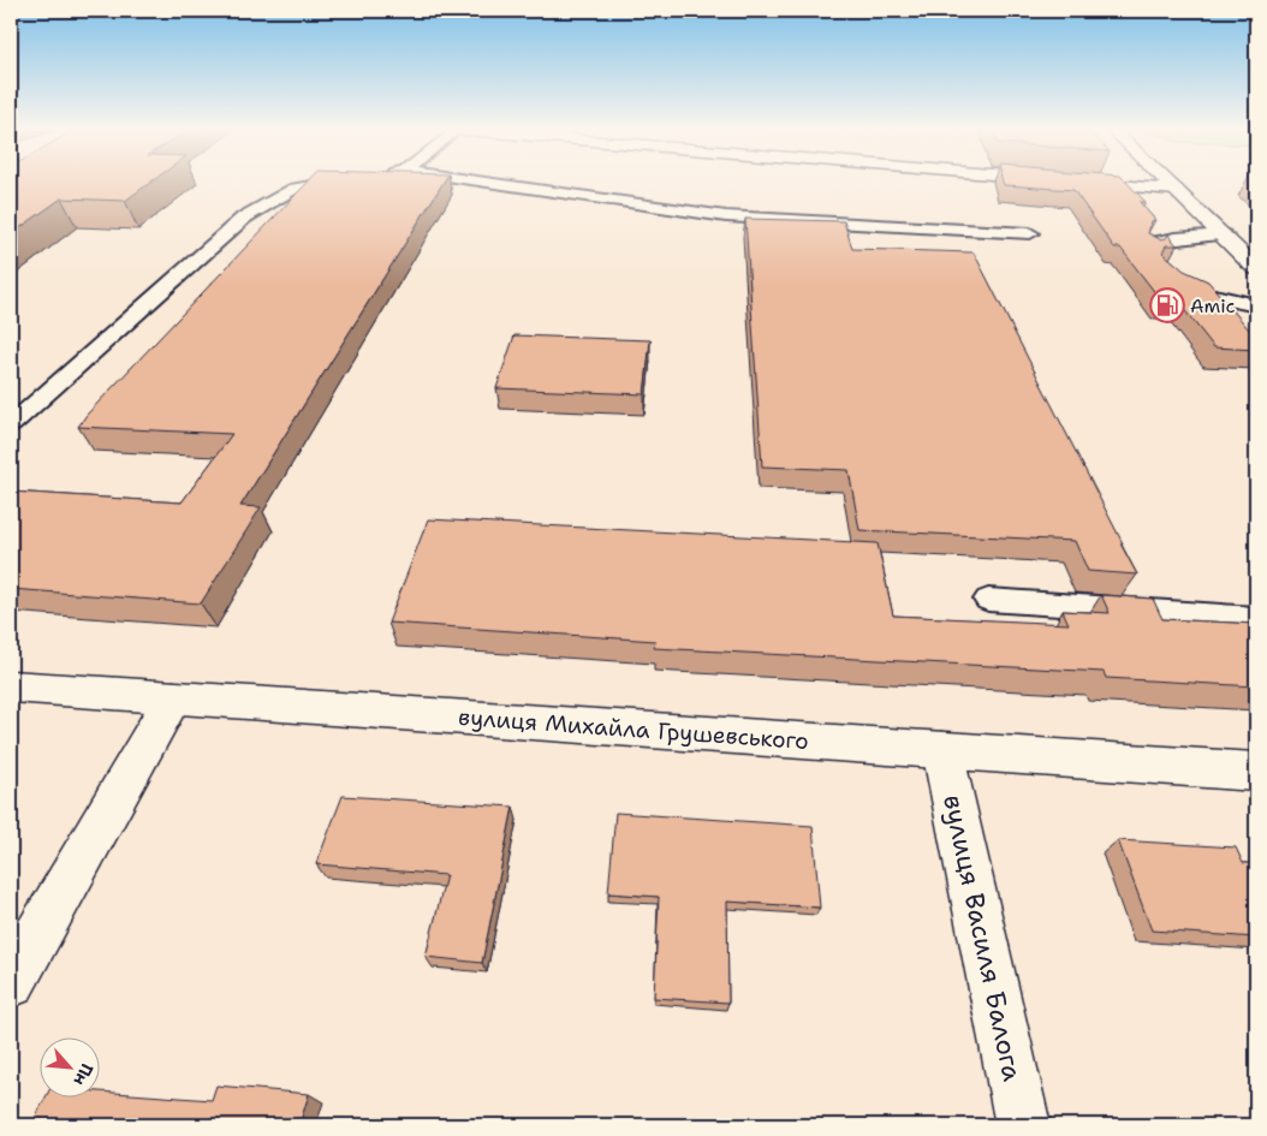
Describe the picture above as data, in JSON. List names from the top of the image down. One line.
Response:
{"streets":{"street":["вулиця Михайла Грушевського","вулиця Василя Балога"]},"crossings":[["вулиця Михайла Грушевського","вулиця Василя Балога"]],"places":{"fuel station":["Amic"]},"north":"bottom right"}
